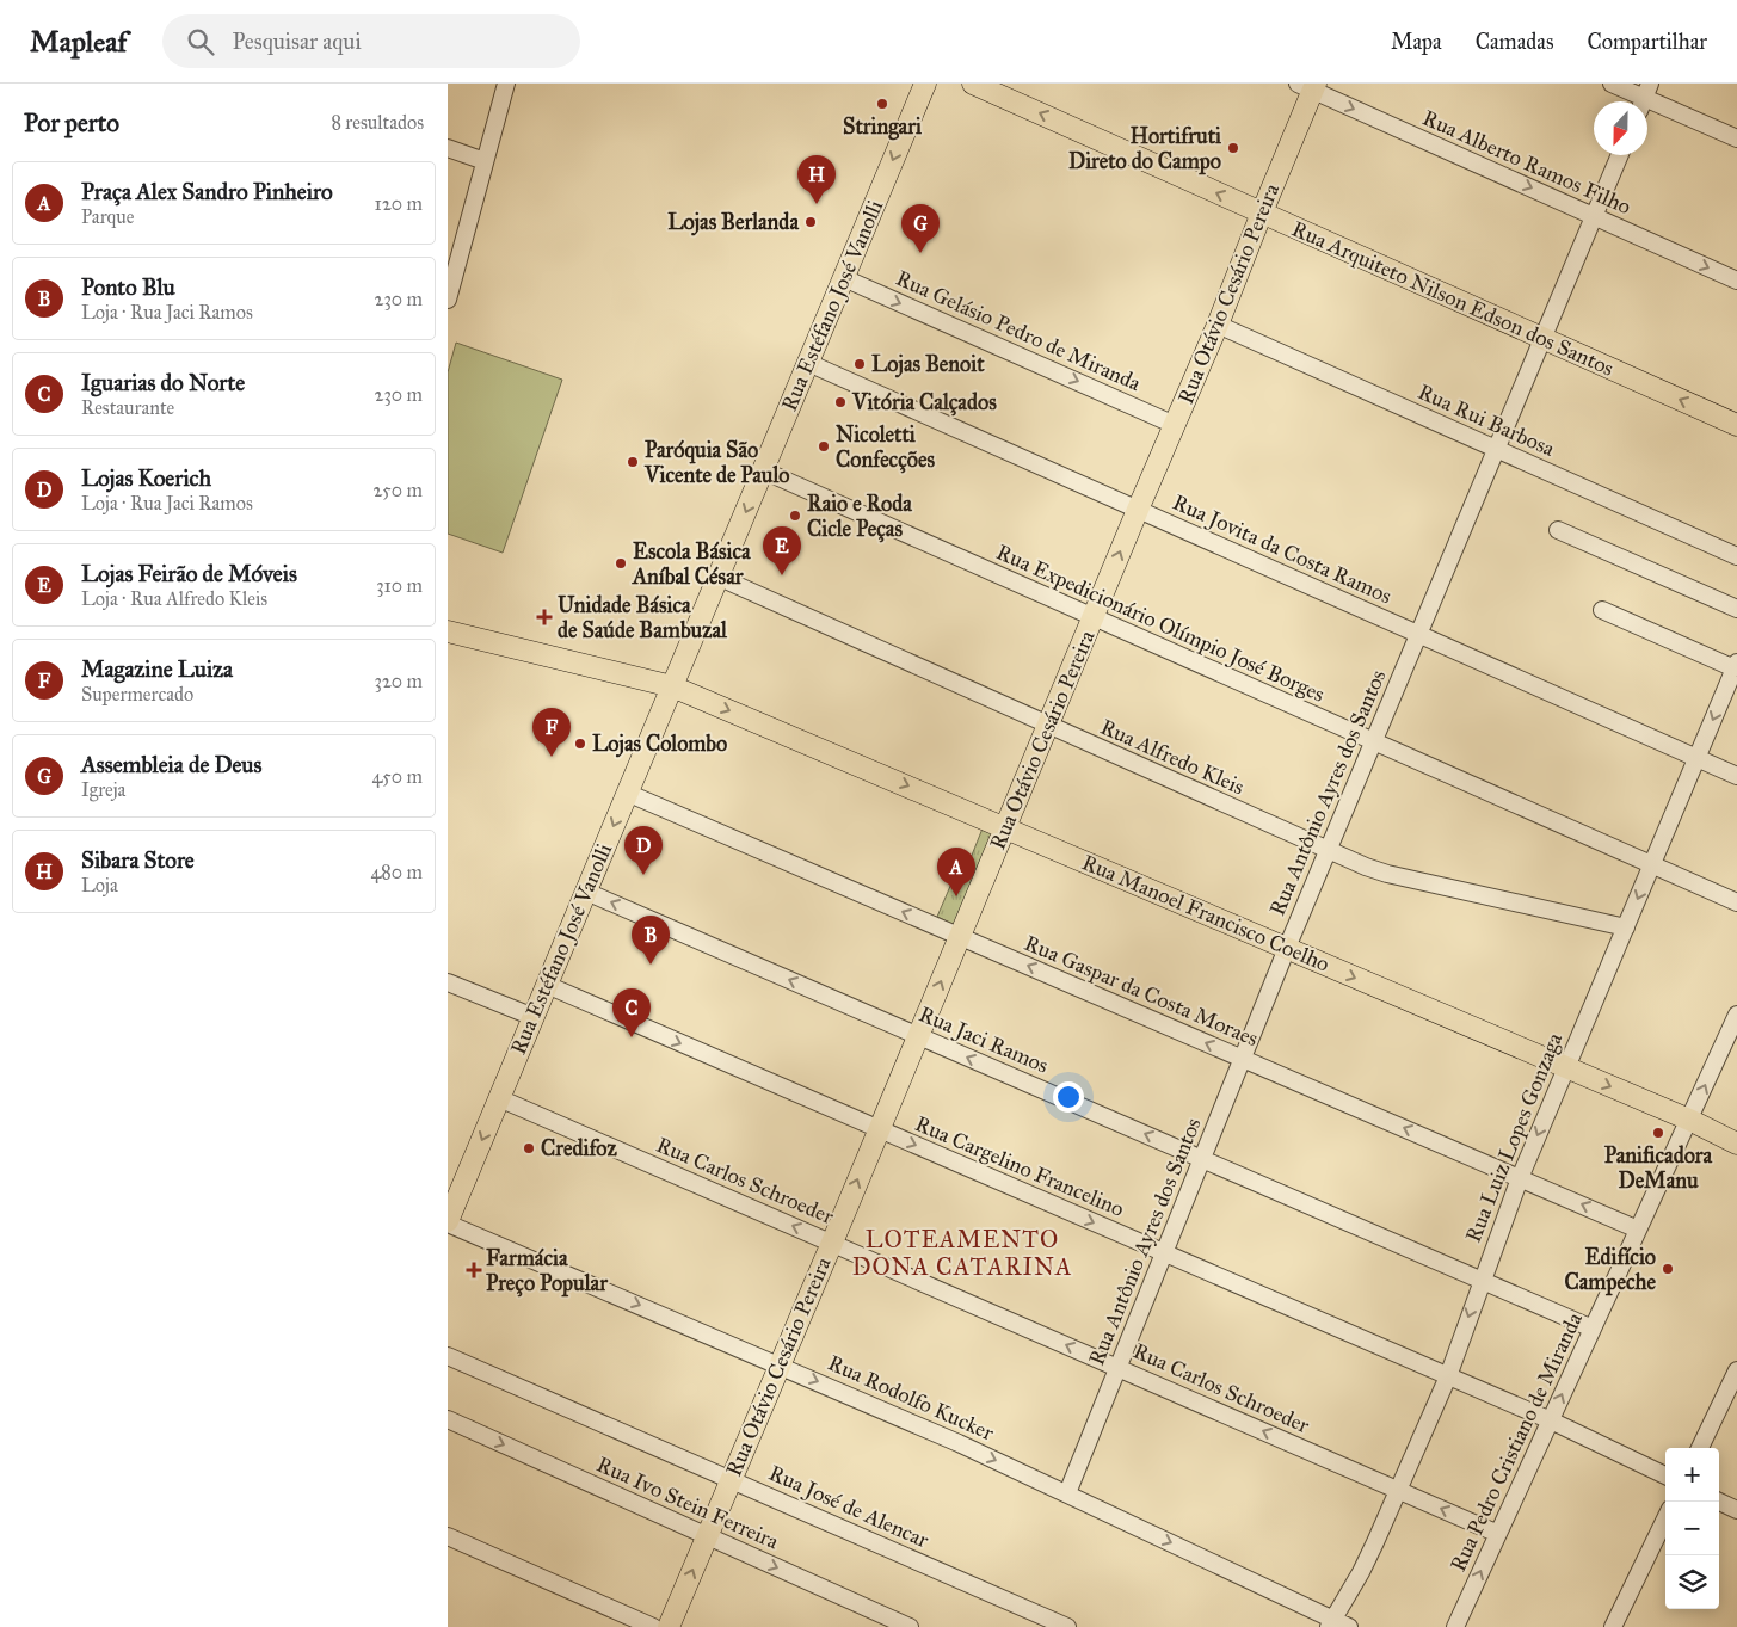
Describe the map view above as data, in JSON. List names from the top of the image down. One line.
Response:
{"streets":{"main road":["Rua Otávio Cesário Pereira","Rua Arquiteto Nilson Edson dos Santos","Rua Estéfano José Vanolli","Rua Manoel Francisco Coelho"],"street":["Rua Alberto Ramos Filho","Rua Gelásio Pedro de Miranda","Rua Rui Barbosa","Rua Jovita da Costa Ramos","Rua Expedicionário Olímpio José Borges","Rua Alfredo Kleis","Rua Antônio Ayres dos Santos","Rua Gaspar da Costa Moraes","Rua Jaci Ramos","Rua Luiz Lopes Gonzaga","Rua Cargelino Francelino","Rua Carlos Schroeder","Rua Rodolfo Kucker","Rua Pedro Cristiano de Miranda","Rua Ivo Stein Ferreira","Rua José de Alencar"]},"crossings":[["Rua Alberto Ramos Filho","Rua Otávio Cesário Pereira"],["Rua Alberto Ramos Filho","Rua Antônio Ayres dos Santos"],["Rua Otávio Cesário Pereira","Rua Arquiteto Nilson Edson dos Santos"],["Rua Otávio Cesário Pereira","Rua Gelásio Pedro de Miranda"],["Rua Otávio Cesário Pereira","Rua Rui Barbosa"],["Rua Otávio Cesário Pereira","Rua Jovita da Costa Ramos"],["Rua Otávio Cesário Pereira","Rua Expedicionário Olímpio José Borges"],["Rua Otávio Cesário Pereira","Rua Alfredo Kleis"],["Rua Otávio Cesário Pereira","Rua Manoel Francisco Coelho"],["Rua Otávio Cesário Pereira","Rua Gaspar da Costa Moraes"],["Rua Otávio Cesário Pereira","Rua Jaci Ramos"],["Rua Otávio Cesário Pereira","Rua Cargelino Francelino"],["Rua Otávio Cesário Pereira","Rua Carlos Schroeder"],["Rua Otávio Cesário Pereira","Rua Rodolfo Kucker"],["Rua Otávio Cesário Pereira","Rua Ivo Stein Ferreira"],["Rua Otávio Cesário Pereira","Rua José de Alencar"],["Rua Arquiteto Nilson Edson dos Santos","Rua Antônio Ayres dos Santos"],["Rua Estéfano José Vanolli","Rua Gelásio Pedro de Miranda"],["Rua Estéfano José Vanolli","Rua Jovita da Costa Ramos"],["Rua Estéfano José Vanolli","Rua Expedicionário Olímpio José Borges"],["Rua Estéfano José Vanolli","Rua Alfredo Kleis"],["Rua Estéfano José Vanolli","Rua Manoel Francisco Coelho"],["Rua Estéfano José Vanolli","Rua Gaspar da Costa Moraes"],["Rua Estéfano José Vanolli","Rua Jaci Ramos"],["Rua Estéfano José Vanolli","Rua Cargelino Francelino"],["Rua Estéfano José Vanolli","Rua Carlos Schroeder"],["Rua Estéfano José Vanolli","Rua Rodolfo Kucker"],["Rua Rui Barbosa","Rua Antônio Ayres dos Santos"],["Rua Jovita da Costa Ramos","Rua Antônio Ayres dos Santos"],["Rua Jovita da Costa Ramos","Rua Luiz Lopes Gonzaga"],["Rua Expedicionário Olímpio José Borges","Rua Antônio Ayres dos Santos"],["Rua Expedicionário Olímpio José Borges","Rua Luiz Lopes Gonzaga"],["Rua Alfredo Kleis","Rua Antônio Ayres dos Santos"],["Rua Alfredo Kleis","Rua Luiz Lopes Gonzaga"],["Rua Antônio Ayres dos Santos","Rua Manoel Francisco Coelho"],["Rua Antônio Ayres dos Santos","Rua Gaspar da Costa Moraes"],["Rua Antônio Ayres dos Santos","Rua Jaci Ramos"],["Rua Antônio Ayres dos Santos","Rua Cargelino Francelino"],["Rua Antônio Ayres dos Santos","Rua Carlos Schroeder"],["Rua Antônio Ayres dos Santos","Rua Rodolfo Kucker"],["Rua Manoel Francisco Coelho","Rua Luiz Lopes Gonzaga"],["Rua Manoel Francisco Coelho","Rua Pedro Cristiano de Miranda"],["Rua Gaspar da Costa Moraes","Rua Luiz Lopes Gonzaga"],["Rua Gaspar da Costa Moraes","Rua Pedro Cristiano de Miranda"],["Rua Jaci Ramos","Rua Luiz Lopes Gonzaga"],["Rua Jaci Ramos","Rua Pedro Cristiano de Miranda"],["Rua Luiz Lopes Gonzaga","Rua Cargelino Francelino"],["Rua Luiz Lopes Gonzaga","Rua Carlos Schroeder"],["Rua Luiz Lopes Gonzaga","Rua Rodolfo Kucker"],["Rua Cargelino Francelino","Rua Pedro Cristiano de Miranda"],["Rua Carlos Schroeder","Rua Pedro Cristiano de Miranda"]],"one_way":["Rua Alberto Ramos Filho","Rua Arquiteto Nilson Edson dos Santos","Rua Estéfano José Vanolli","Rua Gelásio Pedro de Miranda","Rua Manoel Francisco Coelho","Rua Gaspar da Costa Moraes","Rua Jaci Ramos","Rua Luiz Lopes Gonzaga","Rua Cargelino Francelino","Rua Carlos Schroeder","Rua Rodolfo Kucker"],"districts":["LOTEAMENTO DONA CATARINA"],"places":{"other":["Stringari","Hortifruti Direto do Campo","Lojas Berlanda","Lojas Benoit","Vitória Calçados","Nicoletti Confecções","Paróquia São Vicente de Paulo","Raio e Roda Cicle Peças","Escola Básica Aníbal César","Lojas Colombo","Panificadora DeManu","Credifoz","Edifício Campeche"],"health":["Unidade Básica de Saúde Bambuzal","Farmácia Preço Popular"]},"north":"bottom","page":{"header":"Mapleaf","search":"Pesquisar aqui","nav":["Mapa","Camadas","Compartilhar"],"heading":["Por perto","8 resultados"],"pins":["H","G","E","F","D","A","B","C"],"list":[{"mark":"A","name":"Praça Alex Sandro Pinheiro","note":"Parque","value":"120 m"},{"mark":"B","name":"Ponto Blu","note":"Loja · Rua Jaci Ramos","value":"230 m"},{"mark":"C","name":"Iguarias do Norte","note":"Restaurante","value":"230 m"},{"mark":"D","name":"Lojas Koerich","note":"Loja · Rua Jaci Ramos","value":"250 m"},{"mark":"E","name":"Lojas Feirão de Móveis","note":"Loja · Rua Alfredo Kleis","value":"310 m"},{"mark":"F","name":"Magazine Luiza","note":"Supermercado","value":"320 m"},{"mark":"G","name":"Assembleia de Deus","note":"Igreja","value":"450 m"},{"mark":"H","name":"Sibara Store","note":"Loja","value":"480 m"}],"map_buttons":["+","−"]}}
